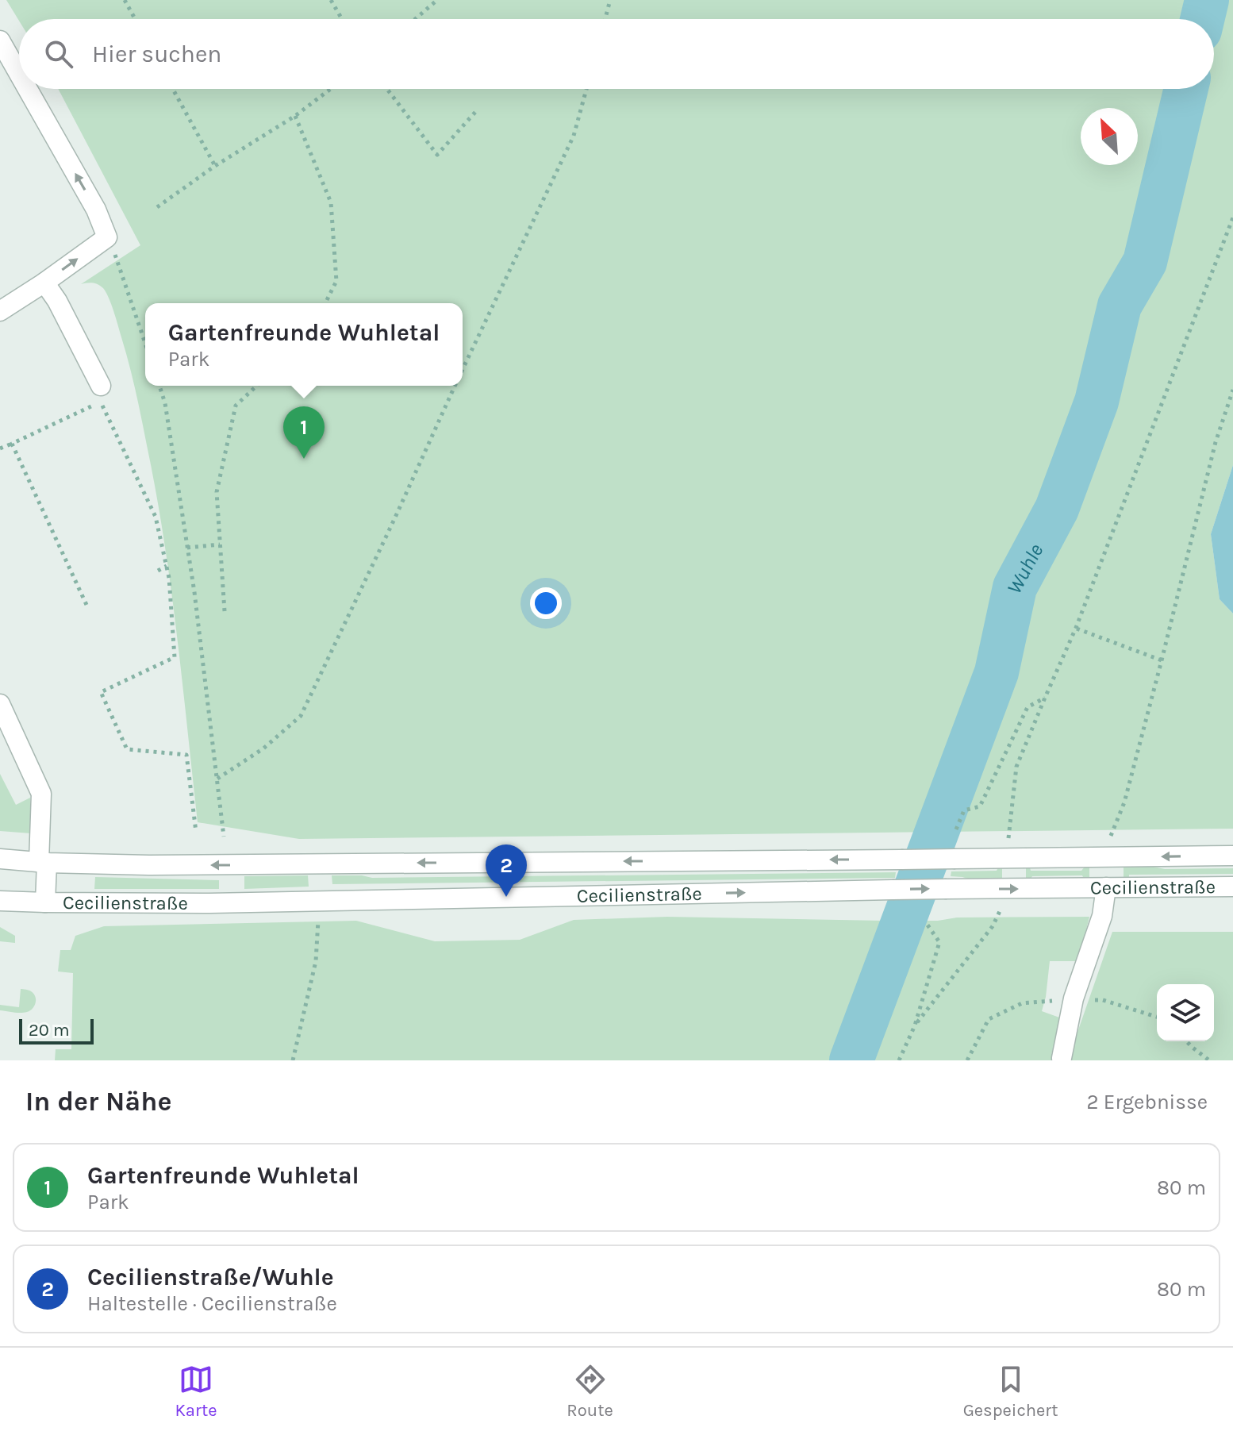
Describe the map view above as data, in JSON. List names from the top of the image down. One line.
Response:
{"streets":{"street":["Cecilienstraße"]},"water":["Wuhle"],"scale_bar":"20 m","north":"top left","page":{"search":"Hier suchen","popup":["Gartenfreunde Wuhletal","Park"],"pins":["1","2"],"scale":"20 m","heading":["In der Nähe","2 Ergebnisse"],"list":[{"mark":"1","name":"Gartenfreunde Wuhletal","note":"Park","value":"80 m"},{"mark":"2","name":"Cecilienstraße/Wuhle","note":"Haltestelle · Cecilienstraße","value":"80 m"}],"nav":["Karte","Route","Gespeichert"]}}
